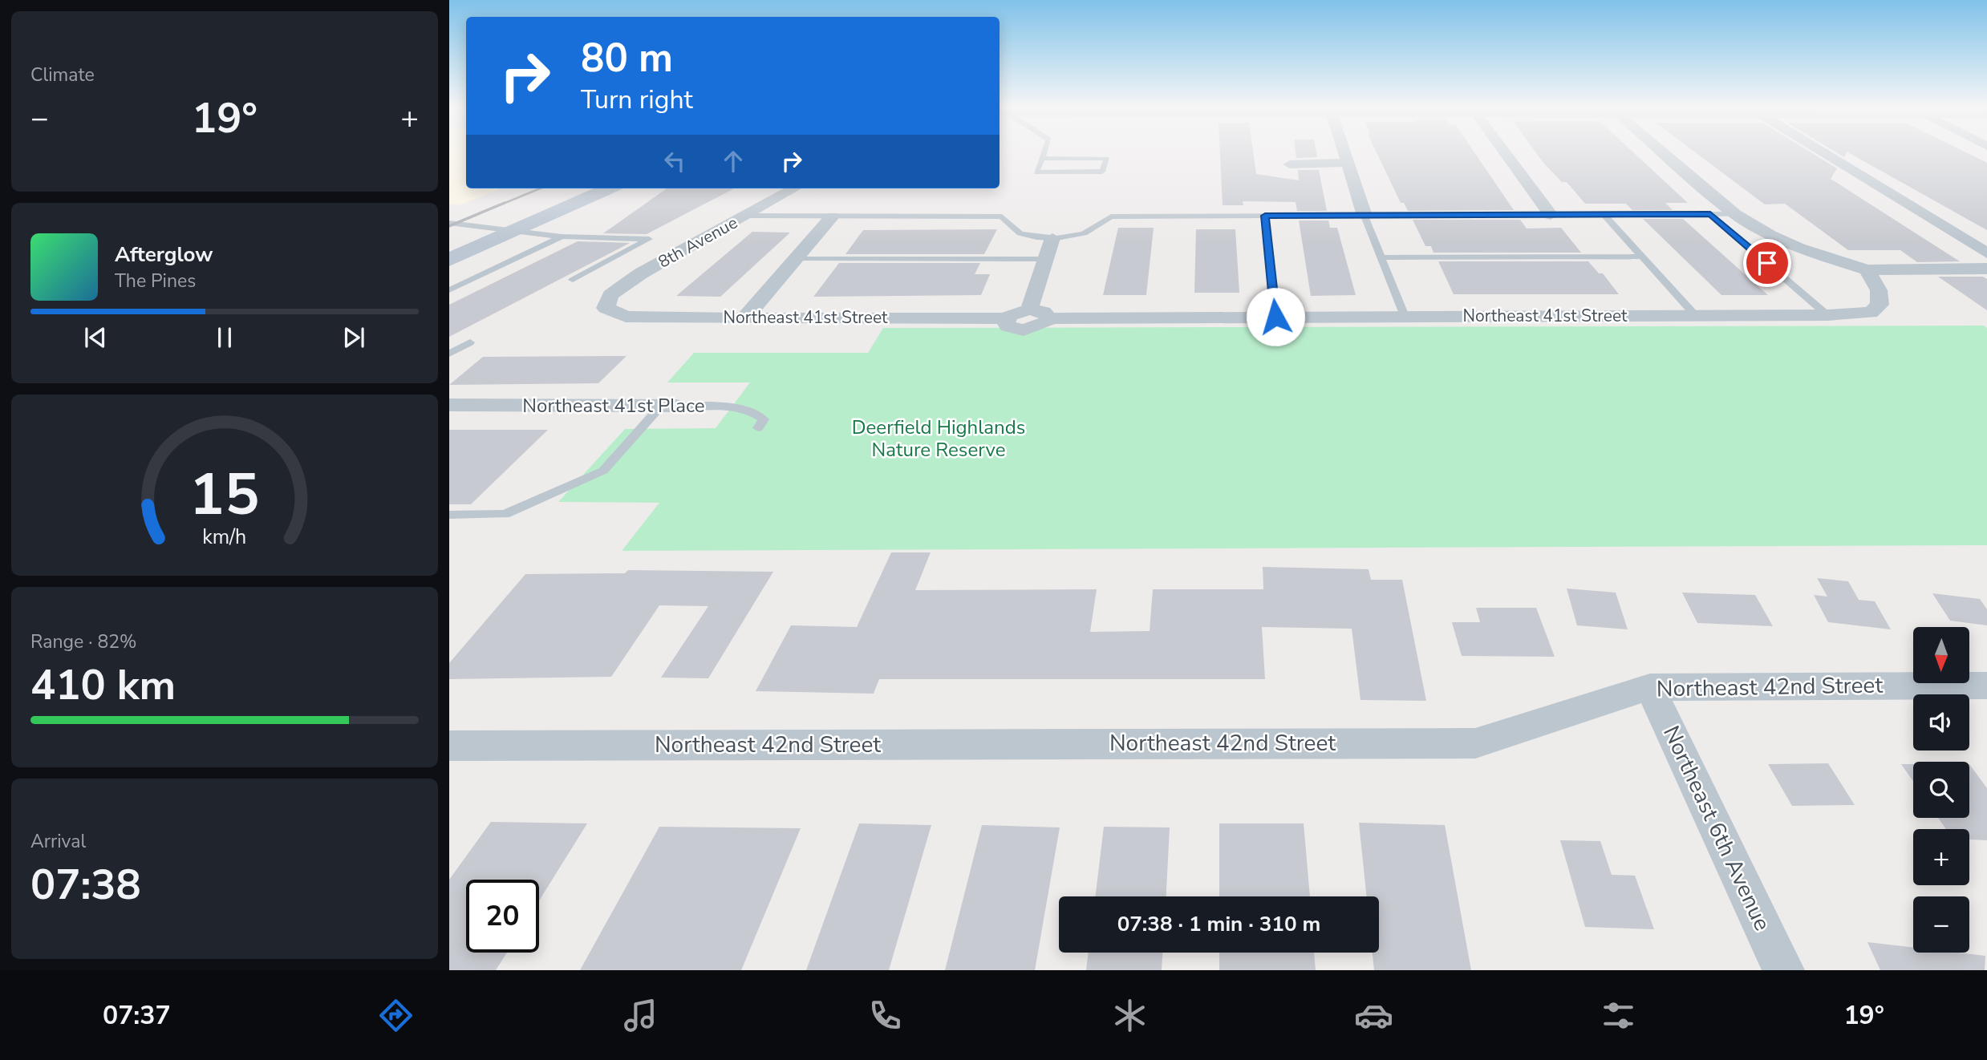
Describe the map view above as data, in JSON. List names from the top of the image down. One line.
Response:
{"streets":{"street":["8th Avenue","Northeast 41st Street","Northeast 41st Place","Northeast 42nd Street","Northeast 6th Avenue"]},"crossings":[["8th Avenue","Northeast 41st Street"],["Northeast 42nd Street","Northeast 6th Avenue"]],"parks":["Deerfield Highlands Nature Reserve"],"north":"bottom","page":{"tile":["Climate",["Range · 82%","410 km"],["Arrival","07:38"]],"turn":["80 m","Turn right"],"heat":["−","19°","+"],"song":["Afterglow","The Pines"],"map_buttons":["+","−"],"limit":"20","trip":"07:38 · 1 min · 310 m","tabs":["07:37","19°"],"gauge":["15","km/h"]}}
